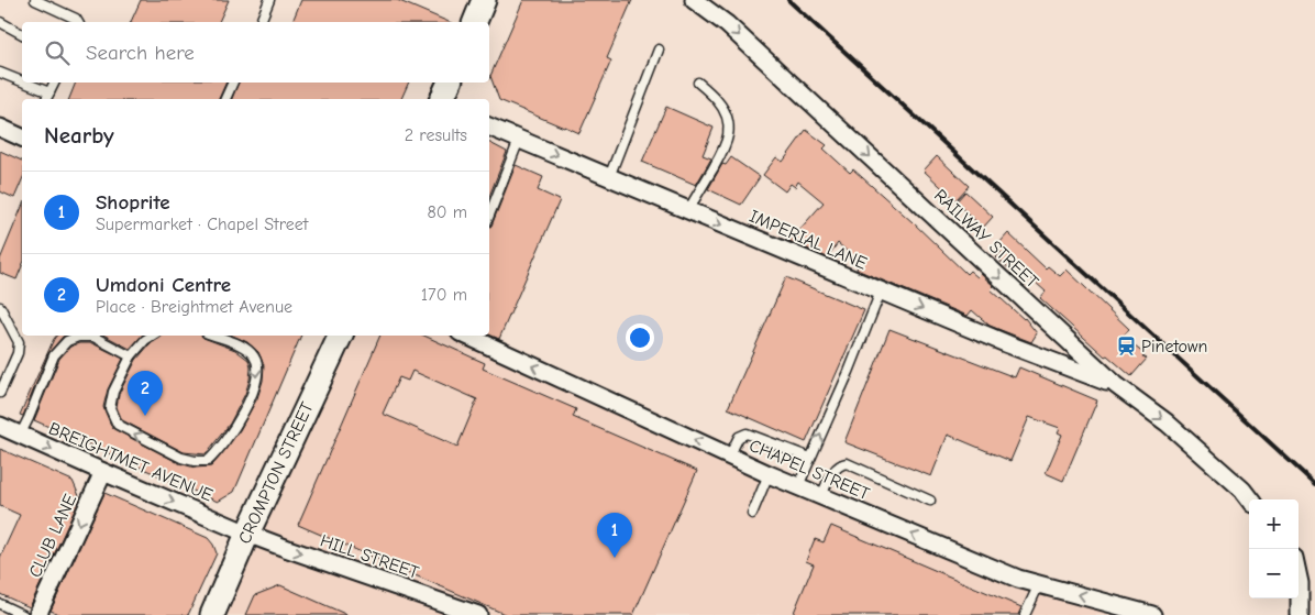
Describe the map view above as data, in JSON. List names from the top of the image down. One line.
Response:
{"streets":{"street":["RAILWAY STREET","IMPERIAL LANE","BREIGHTMET AVENUE","CHAPEL STREET","CROMPTON STREET","CLUB LANE","HILL STREET"]},"crossings":[["RAILWAY STREET","IMPERIAL LANE"],["BREIGHTMET AVENUE","CROMPTON STREET"],["BREIGHTMET AVENUE","CLUB LANE"],["BREIGHTMET AVENUE","HILL STREET"],["CROMPTON STREET","HILL STREET"]],"one_way":["RAILWAY STREET","IMPERIAL LANE","BREIGHTMET AVENUE","CHAPEL STREET","CLUB LANE","HILL STREET"],"places":{"station":["Pinetown"]},"page":{"search":"Search here","heading":["Nearby","2 results"],"list":[{"mark":"1","name":"Shoprite","note":"Supermarket · Chapel Street","value":"80 m"},{"mark":"2","name":"Umdoni Centre","note":"Place · Breightmet Avenue","value":"170 m"}],"pins":["2","1"],"map_buttons":["+","−"]}}
